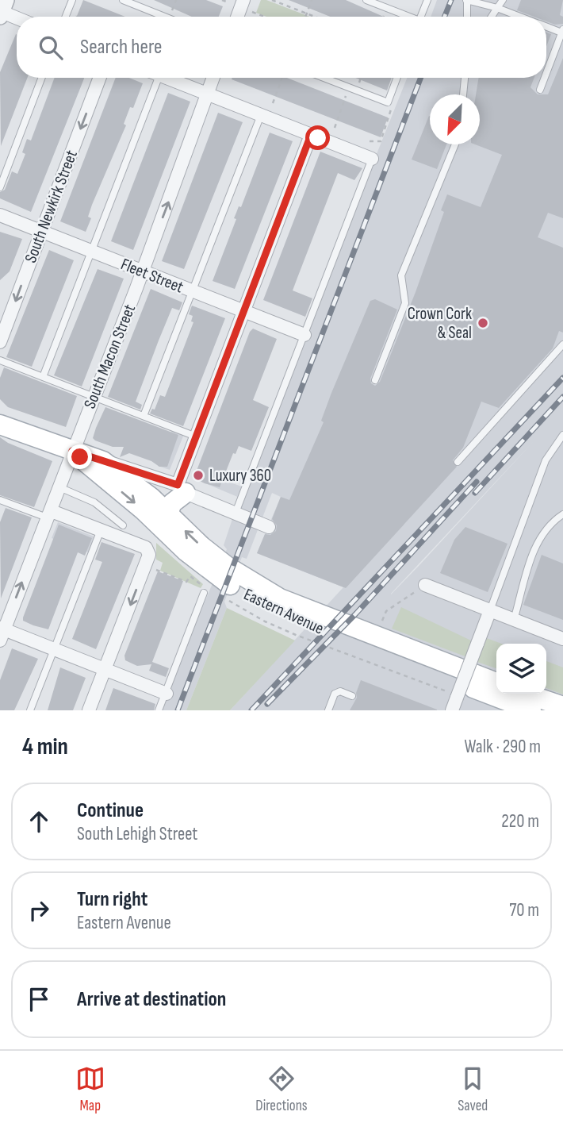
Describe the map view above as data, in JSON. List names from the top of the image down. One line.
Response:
{"streets":{"main road":["Eastern Avenue"],"street":["South Newkirk Street","Fleet Street","South Macon Street"]},"crossings":[["South Newkirk Street","Fleet Street"],["Fleet Street","South Macon Street"],["South Macon Street","Eastern Avenue"]],"one_way":["South Newkirk Street"],"places":["Crown Cork & Seal","Luxury 360"],"north":"bottom left","page":{"search":"Search here","heading":["4 min","Walk · 290 m"],"list":[["Continue","South Lehigh Street","220 m"],["Turn right","Eastern Avenue","70 m"],"Arrive at destination"],"nav":["Map","Directions","Saved"]}}
